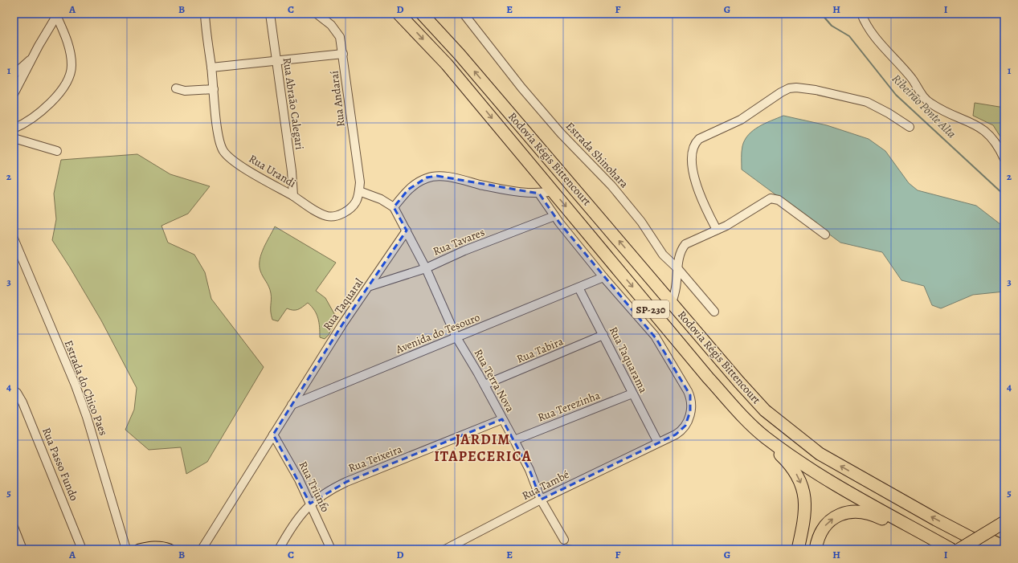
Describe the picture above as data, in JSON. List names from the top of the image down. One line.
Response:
{"streets":{"highway":["Rodovia Régis Bittencourt","SP-230"],"street":["Rua Andaraí","Rua Abraão Calegari","Estrada Shinohara","Rua Urandi","Rua Tavares","Rua Taquaral","Avenida do Tesouro","Rua Tabira","Rua Taquarama","Rua Terra Nova","Estrada do Chico Paes","Rua Terezinha","Rua Teixeira","Rua Passo Fundo","Rua També","Rua Triunfo"]},"crossings":[["Rua Andaraí","Rua Urandi"],["Rua Abraão Calegari","Rua Urandi"],["Rua Tavares","Rua Taquaral"],["Rua Tavares","Rua Terra Nova"],["Rua Tavares","Rua També"],["Rua Taquaral","Avenida do Tesouro"],["Rua Taquaral","Rua Terra Nova"],["Rua Taquaral","Rua Triunfo"],["Avenida do Tesouro","Rua Taquarama"],["Avenida do Tesouro","Rua Terra Nova"],["Avenida do Tesouro","Rua També"],["Rua Tabira","Rua Taquarama"],["Rua Tabira","Rua Terra Nova"],["Rua Taquarama","Rua Terezinha"],["Rua Taquarama","Rua També"],["Rua Terra Nova","Rua Terezinha"],["Rua Terra Nova","Rua Teixeira"],["Rua Terra Nova","Rua També"],["Rua Teixeira","Rua Triunfo"]],"districts":["JARDIM ITAPECERICA"],"water":["Ribeirão Ponte Alta"],"grid":{"columns":["A","B","C","D","E","F","G","H","I"],"rows":["1","2","3","4","5"]}}
